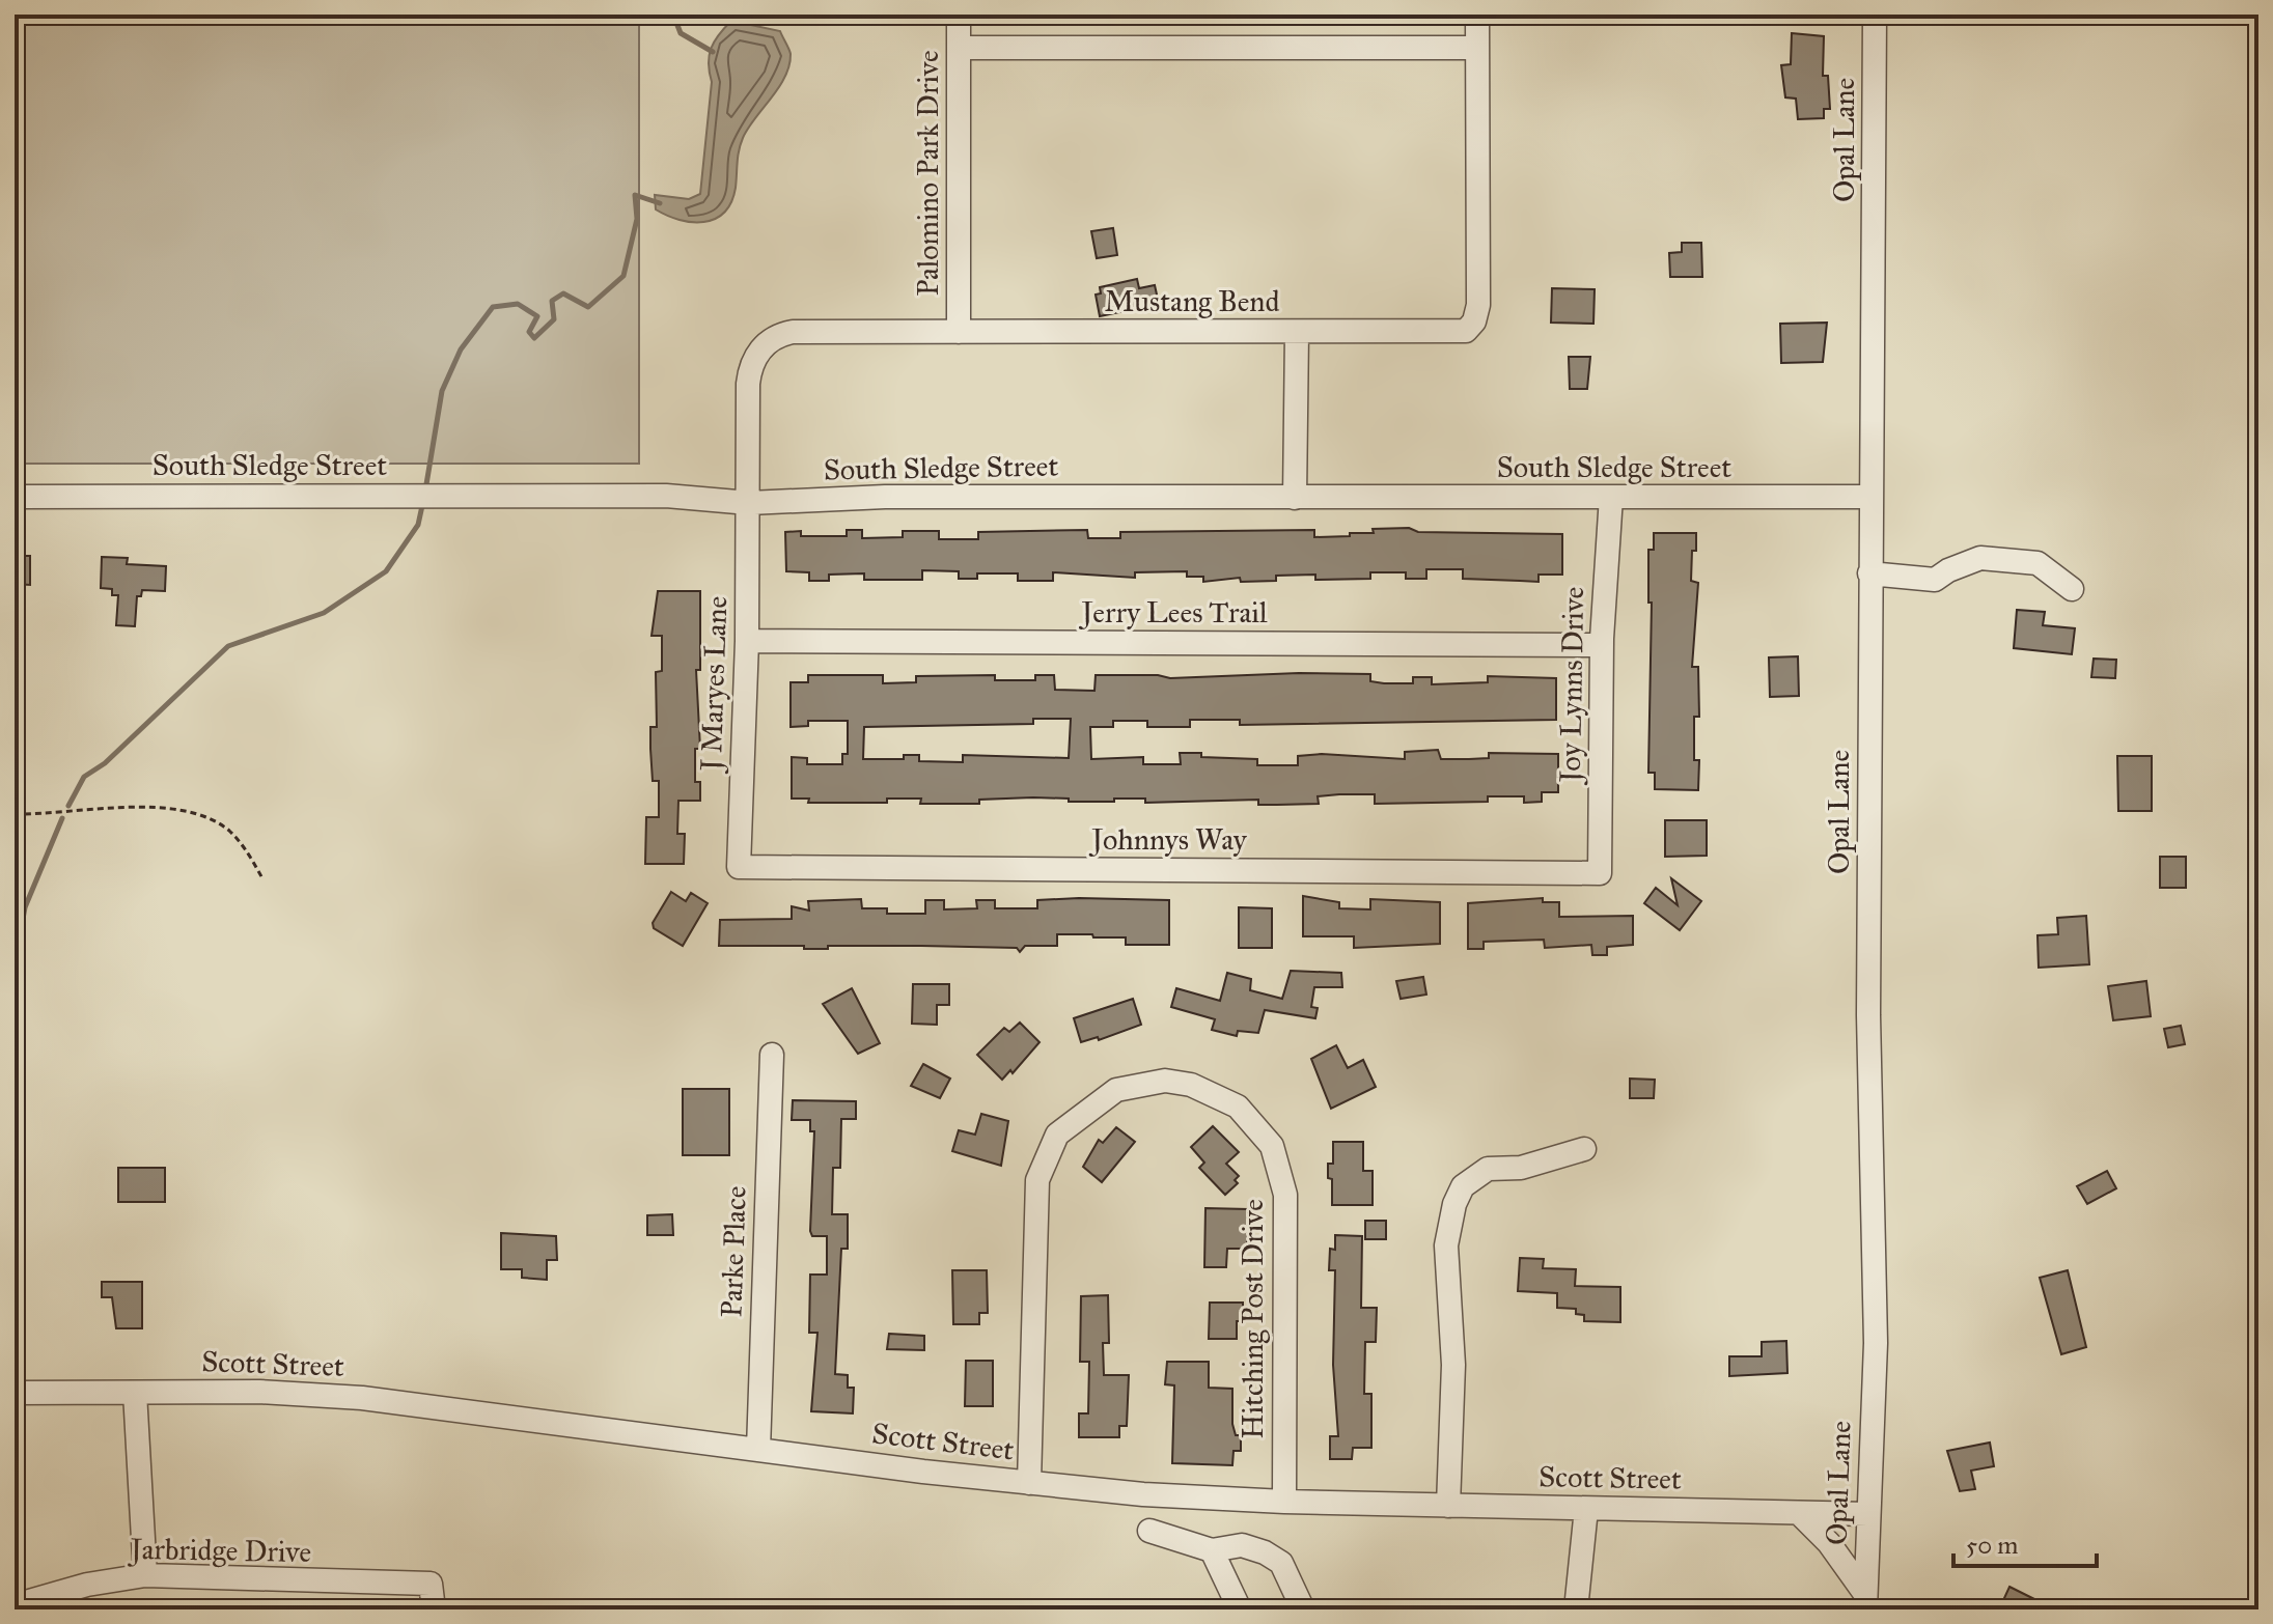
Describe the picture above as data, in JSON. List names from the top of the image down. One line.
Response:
{"streets":{"street":["Opal Lane","Palomino Park Drive","Mustang Bend","South Sledge Street","Jerry Lees Trail","J Maryes Lane","Joy Lynns Drive","Johnnys Way","Parke Place","Hitching Post Drive","Scott Street","Jarbridge Drive"]},"crossings":[["Opal Lane","South Sledge Street"],["Opal Lane","Scott Street"],["Palomino Park Drive","Mustang Bend"],["Mustang Bend","South Sledge Street"],["Mustang Bend","J Maryes Lane"],["South Sledge Street","J Maryes Lane"],["South Sledge Street","Joy Lynns Drive"],["Jerry Lees Trail","J Maryes Lane"],["Jerry Lees Trail","Joy Lynns Drive"],["J Maryes Lane","Johnnys Way"],["Joy Lynns Drive","Johnnys Way"],["Parke Place","Scott Street"],["Hitching Post Drive","Scott Street"]],"scale_bar":"50 m"}
